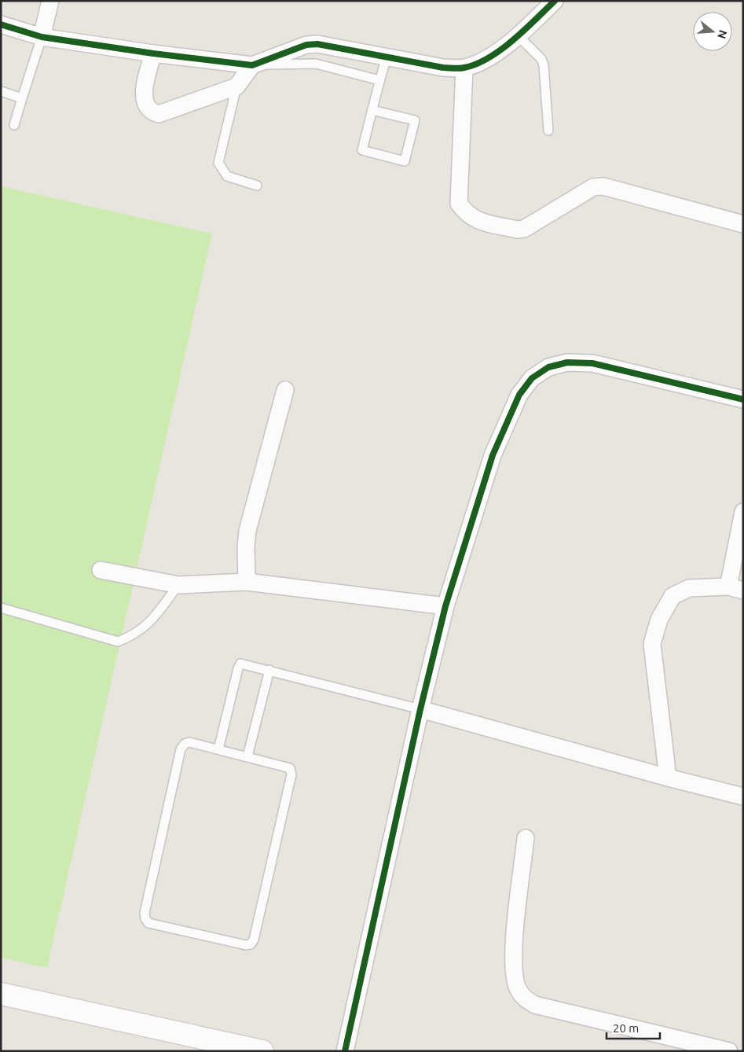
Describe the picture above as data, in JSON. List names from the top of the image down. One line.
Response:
{"scale_bar":"20 m","north":"right"}
